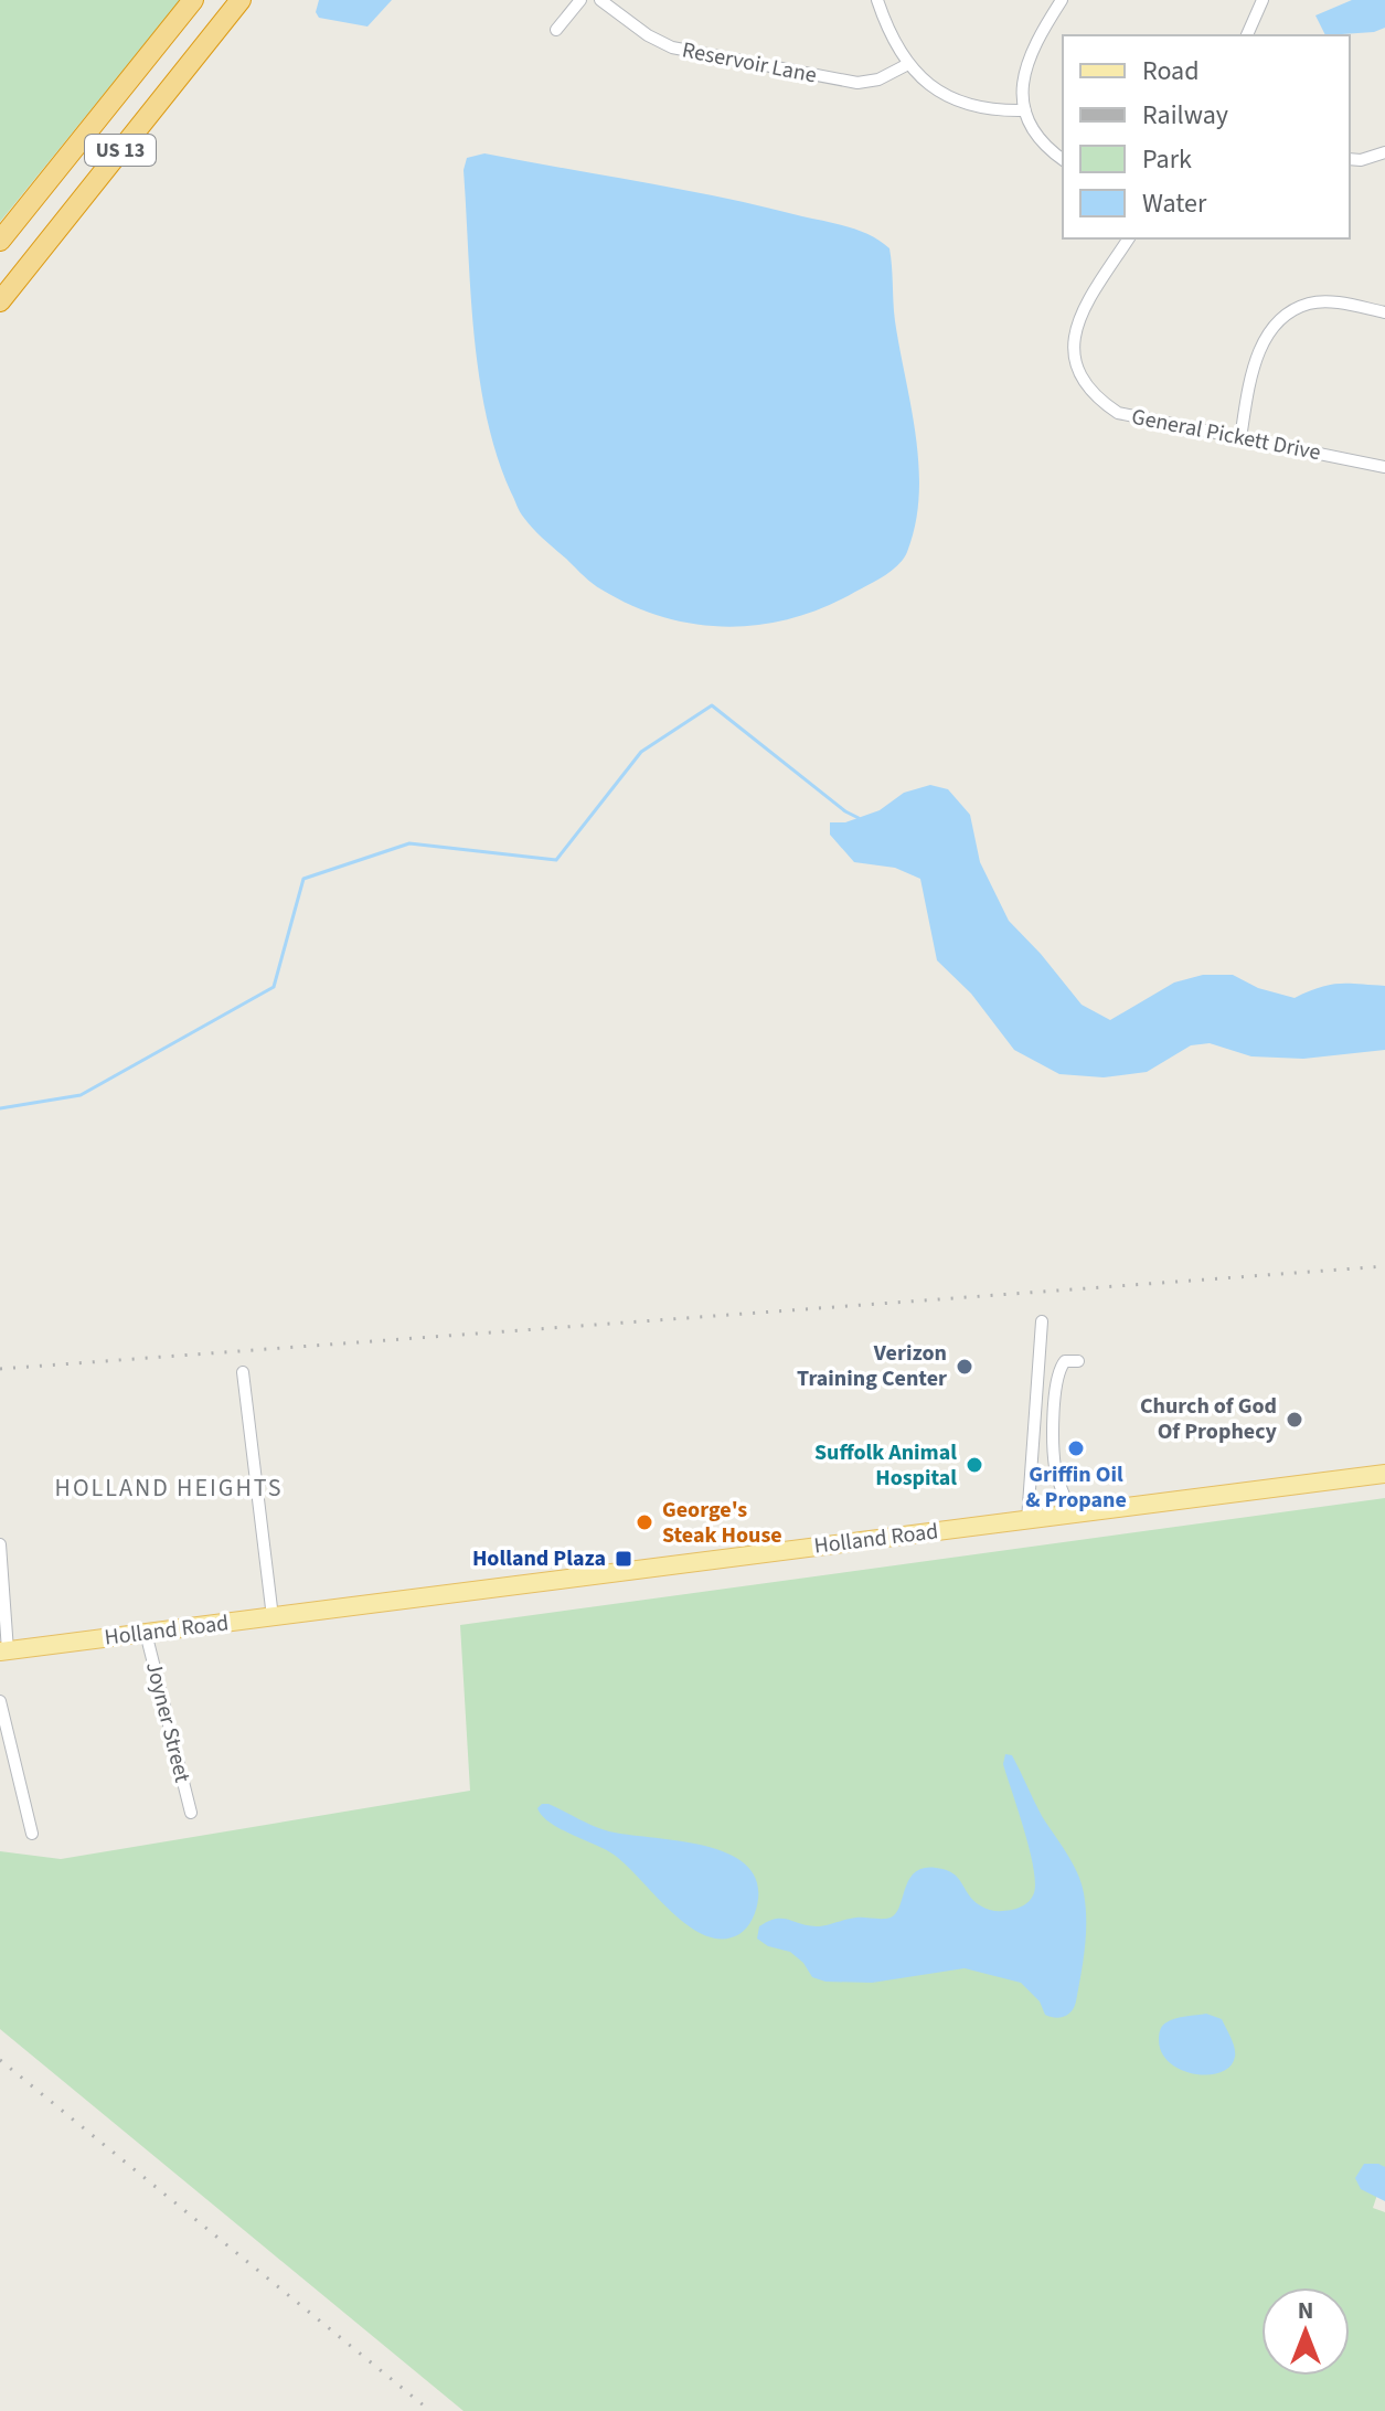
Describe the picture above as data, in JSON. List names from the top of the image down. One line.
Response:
{"streets":{"highway":["US 13"],"main road":["Holland Road"],"street":["Reservoir Lane","General Pickett Drive","Joyner Street"]},"crossings":[["Holland Road","Joyner Street"]],"districts":["HOLLAND HEIGHTS"],"places":{"other":["Verizon Training Center","Church of God Of Prophecy","Griffin Oil & Propane","Suffolk Animal Hospital","George's Steak House"],"transit":["Holland Plaza"]},"legend":["Road","Railway","Park","Water"],"north":"top"}
